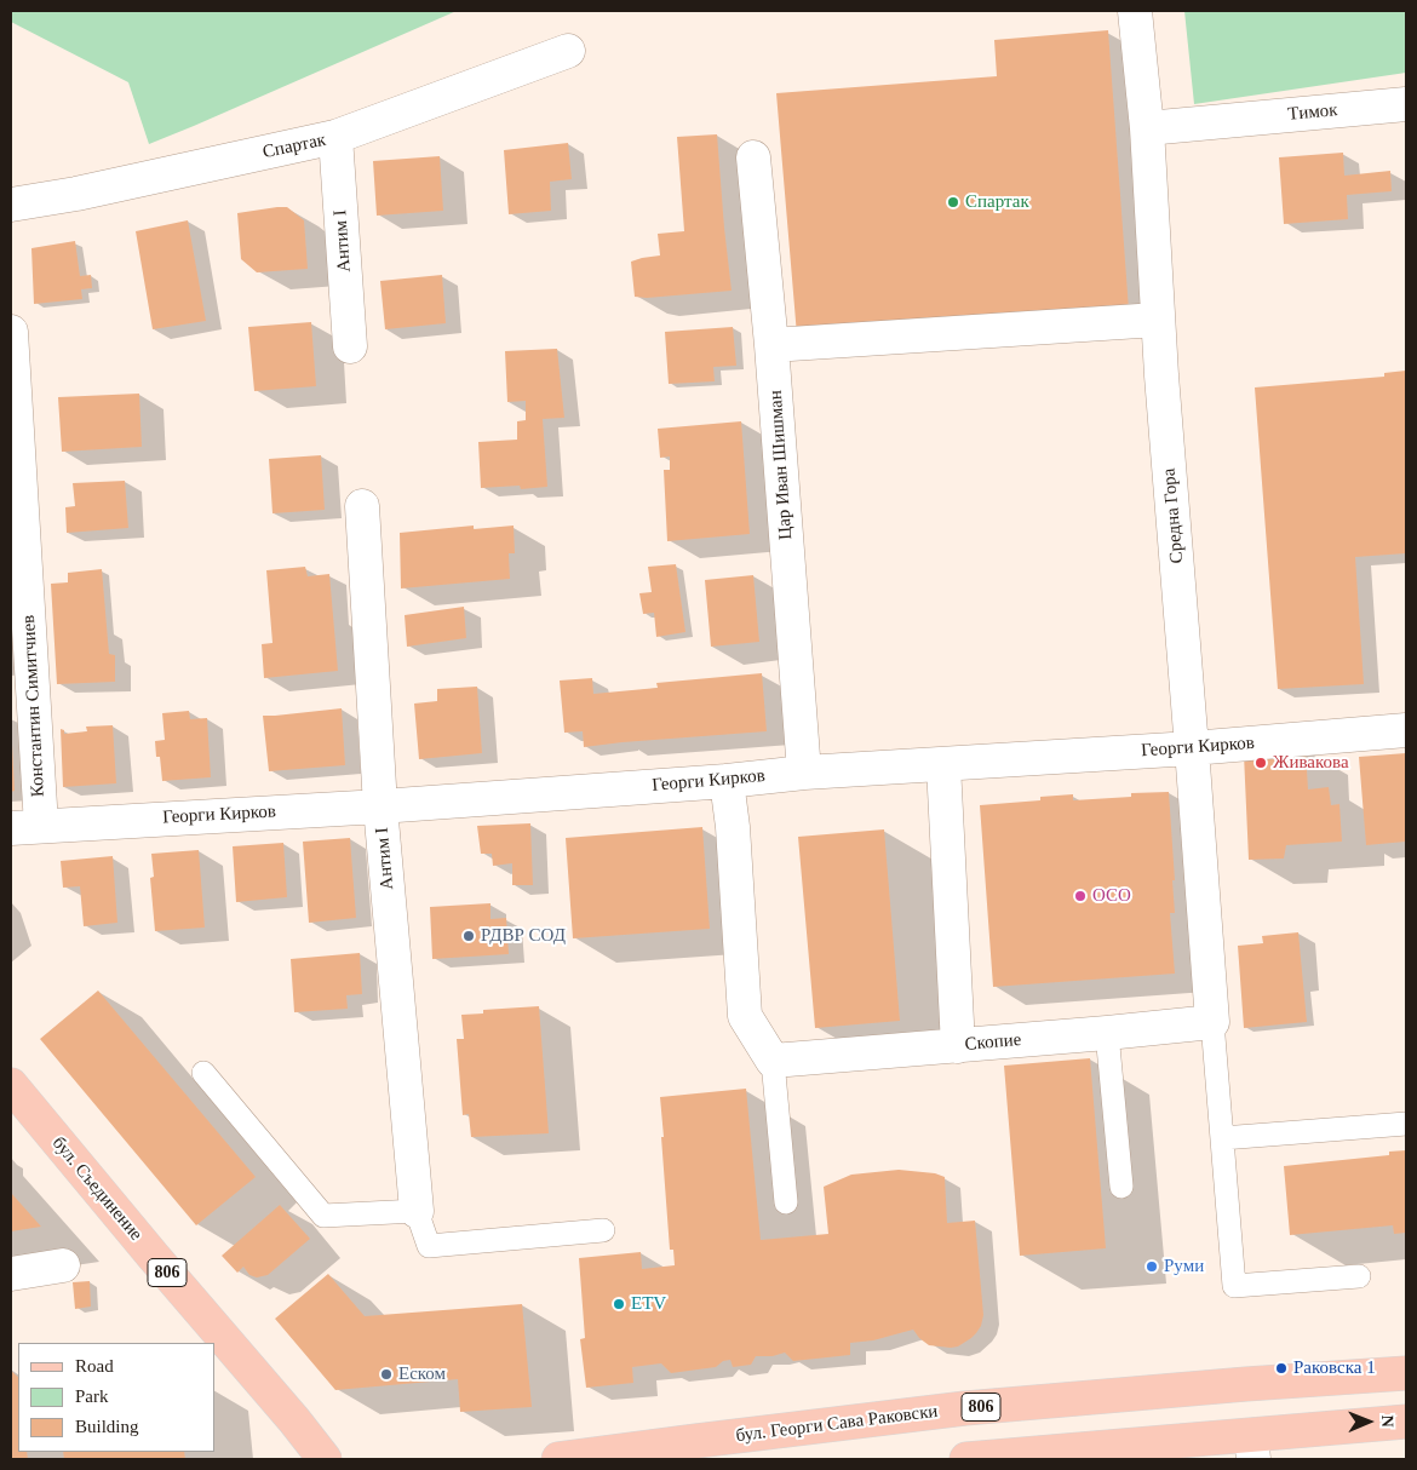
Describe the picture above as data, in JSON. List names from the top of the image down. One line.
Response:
{"streets":{"main road":["бул. Съединение","806","бул. Георги Сава Раковски"],"street":["Тимок","Спартак","Антим I","Цар Иван Шишман","Средна Гора","Константин Симитчиев","Георги Кирков","Скопие"]},"crossings":[["Тимок","Средна Гора"],["Спартак","Антим I"],["Антим I","Георги Кирков"],["Цар Иван Шишман","Георги Кирков"],["Средна Гора","Георги Кирков"],["Средна Гора","Скопие"],["Константин Симитчиев","Георги Кирков"]],"places":["Спартак","Живакова","ОСО","РДВР СОД","Руми","ETV","Раковска 1","Еском"],"legend":["Road","Park","Building"],"north":"right"}
